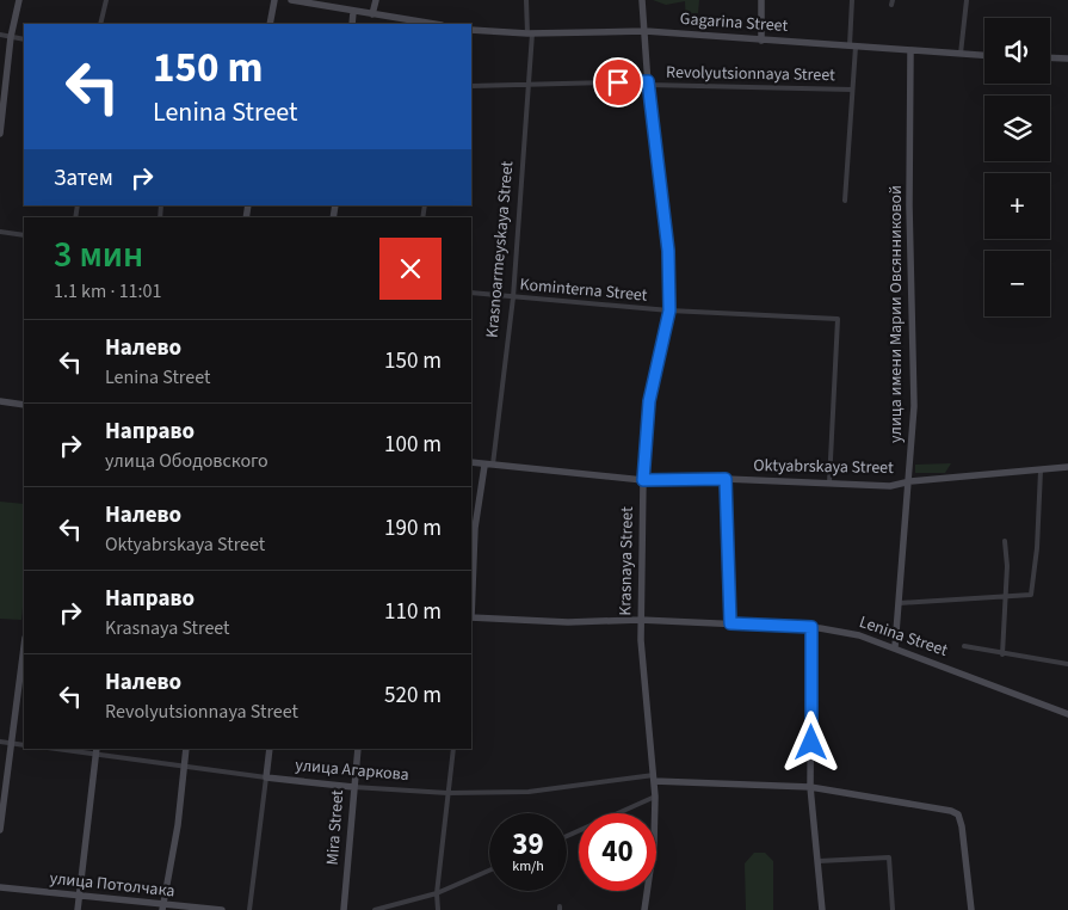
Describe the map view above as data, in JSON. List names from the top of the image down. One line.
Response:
{"streets":{"street":["Gagarina Street","Revolyutsionnaya Street","Krasnoarmeyskaya Street","Kominterna Street","улица имени Марии Овсянниковой","Oktyabrskaya Street","Krasnaya Street","Lenina Street","улица Агаркова","Mira Street","улица Потолчака"]},"crossings":[["Gagarina Street","Krasnoarmeyskaya Street"],["Gagarina Street","улица имени Марии Овсянниковой"],["Gagarina Street","Krasnaya Street"],["Revolyutsionnaya Street","Krasnoarmeyskaya Street"],["Revolyutsionnaya Street","Krasnaya Street"],["Krasnoarmeyskaya Street","Kominterna Street"],["Krasnoarmeyskaya Street","Oktyabrskaya Street"],["Kominterna Street","Oktyabrskaya Street"],["Kominterna Street","Krasnaya Street"],["улица имени Марии Овсянниковой","Oktyabrskaya Street"],["улица имени Марии Овсянниковой","Lenina Street"],["Oktyabrskaya Street","Krasnaya Street"],["Krasnaya Street","Lenina Street"],["Krasnaya Street","улица Агаркова"],["улица Агаркова","Mira Street"]],"page":{"map_buttons":["+","−"],"turn":["150 m","Lenina Street"],"then":"Затем","heading":["3 мин","1.1 km · 11:01"],"list":[{"name":"Налево","note":"Lenina Street","value":"150 m"},{"name":"Направо","note":"улица Ободовского","value":"100 m"},{"name":"Налево","note":"Oktyabrskaya Street","value":"190 m"},{"name":"Направо","note":"Krasnaya Street","value":"110 m"},{"name":"Налево","note":"Revolyutsionnaya Street","value":"520 m"}],"speed":"39 km/h","limit":"40"}}
